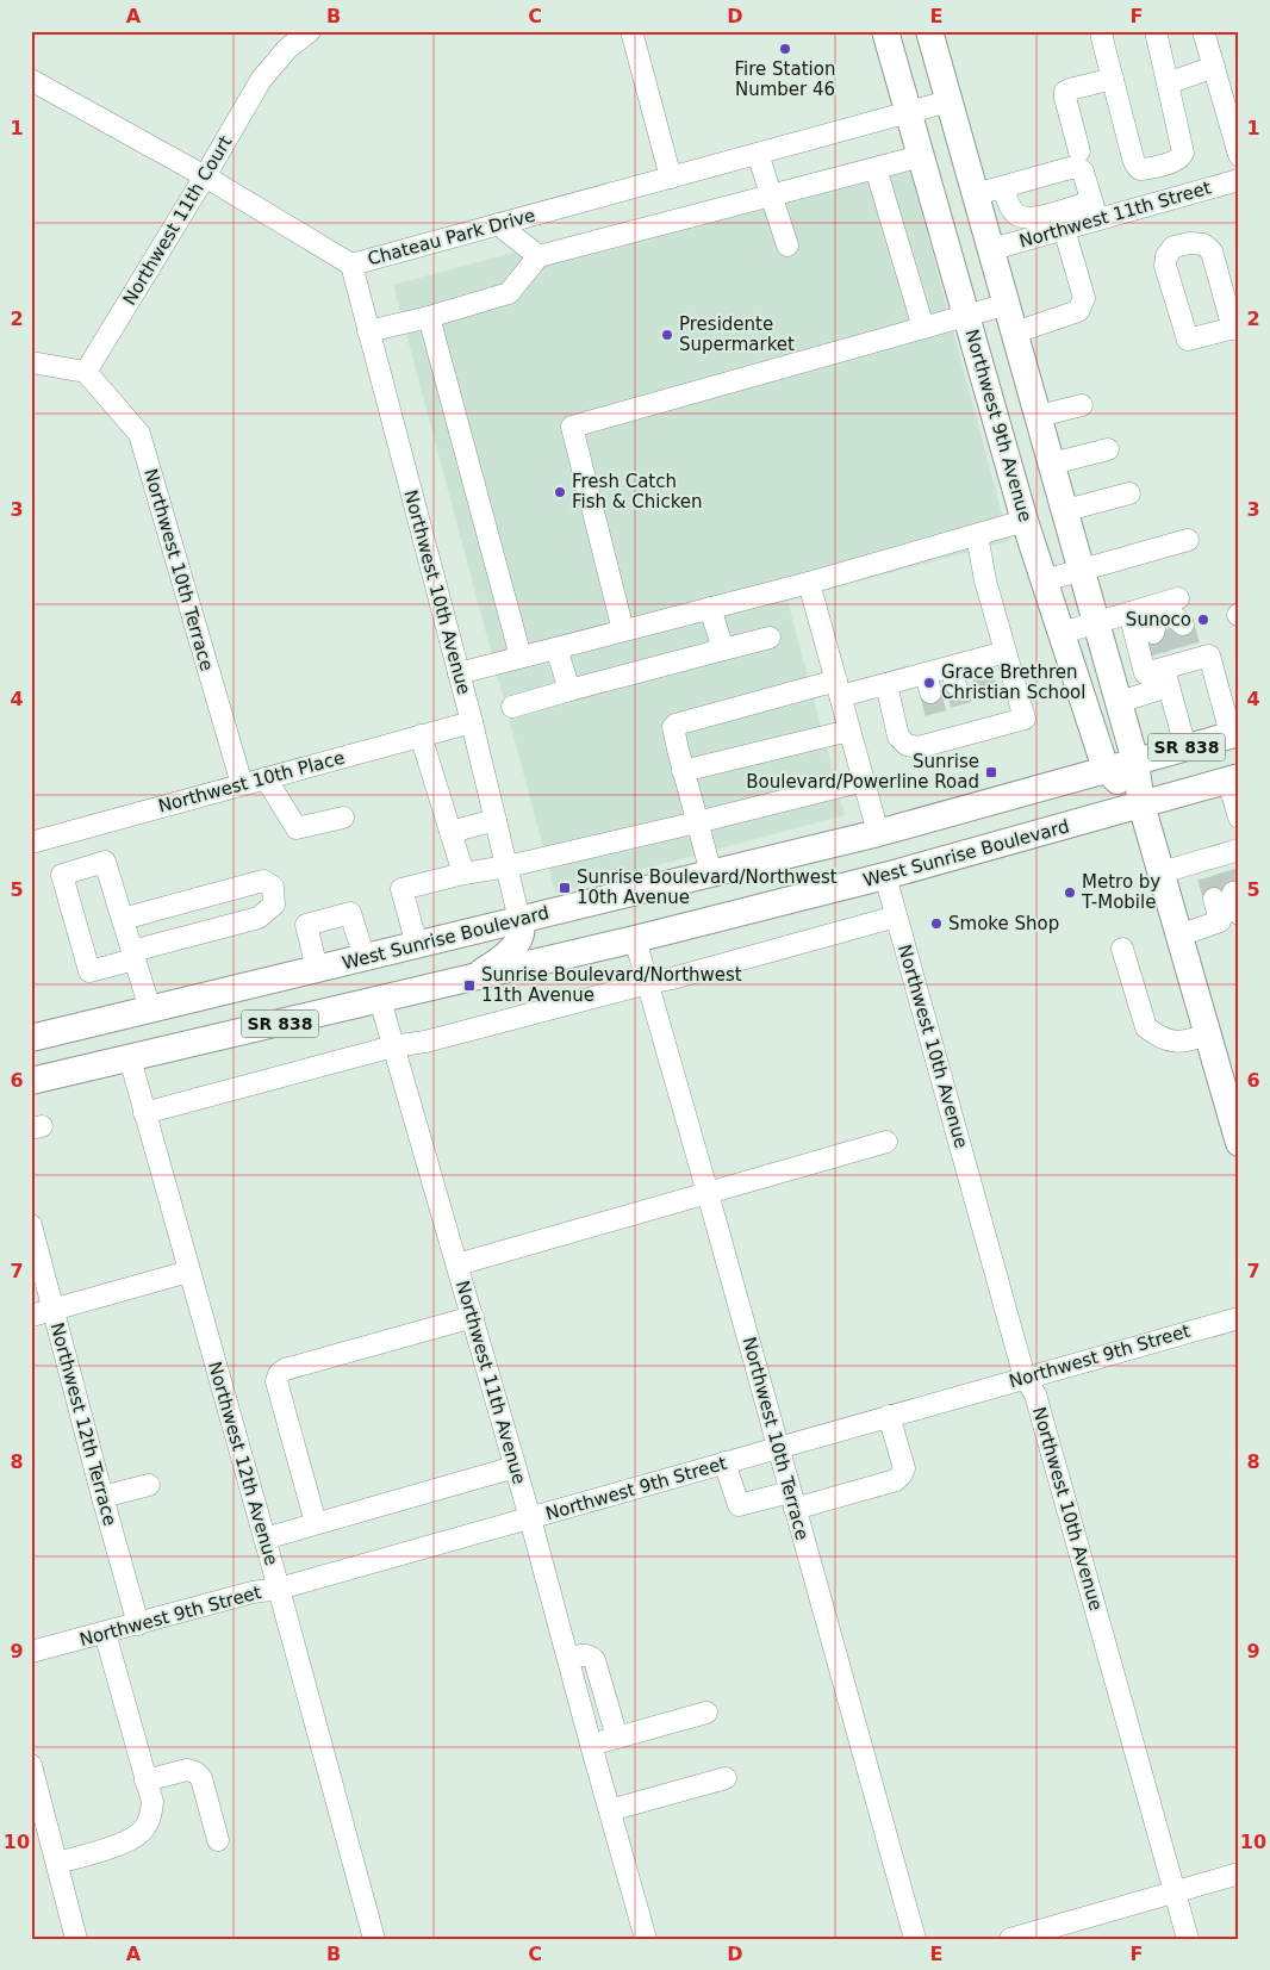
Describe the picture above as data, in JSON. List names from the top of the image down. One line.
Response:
{"streets":{"main road":["Northwest 9th Avenue","SR 838","West Sunrise Boulevard"],"street":["Northwest 11th Street","Northwest 11th Court","Chateau Park Drive","Northwest 10th Terrace","Northwest 10th Avenue","Northwest 10th Place","Northwest 9th Street","Northwest 11th Avenue","Northwest 12th Terrace","Northwest 12th Avenue"]},"crossings":[["Northwest 11th Street","Northwest 9th Avenue"],["Northwest 11th Court","Chateau Park Drive"],["Northwest 11th Court","Northwest 10th Terrace"],["Chateau Park Drive","Northwest 9th Avenue"],["Chateau Park Drive","Northwest 10th Avenue"],["Northwest 9th Avenue","West Sunrise Boulevard"],["Northwest 10th Terrace","Northwest 10th Place"],["Northwest 10th Terrace","West Sunrise Boulevard"],["Northwest 10th Terrace","Northwest 9th Street"],["Northwest 10th Avenue","Northwest 10th Place"],["Northwest 10th Avenue","West Sunrise Boulevard"],["Northwest 10th Avenue","Northwest 9th Street"],["West Sunrise Boulevard","Northwest 11th Avenue"],["West Sunrise Boulevard","Northwest 12th Avenue"],["Northwest 9th Street","Northwest 11th Avenue"],["Northwest 9th Street","Northwest 12th Terrace"],["Northwest 9th Street","Northwest 12th Avenue"]],"places":{"other":["Fire Station Number 46","Presidente Supermarket","Fresh Catch Fish & Chicken","Sunoco","Grace Brethren Christian School","Metro by T-Mobile","Smoke Shop"],"transit":["Sunrise Boulevard/Powerline Road","Sunrise Boulevard/Northwest 10th Avenue","Sunrise Boulevard/Northwest 11th Avenue"]},"grid":{"columns":["A","B","C","D","E","F"],"rows":["1","2","3","4","5","6","7","8","9","10"]}}
